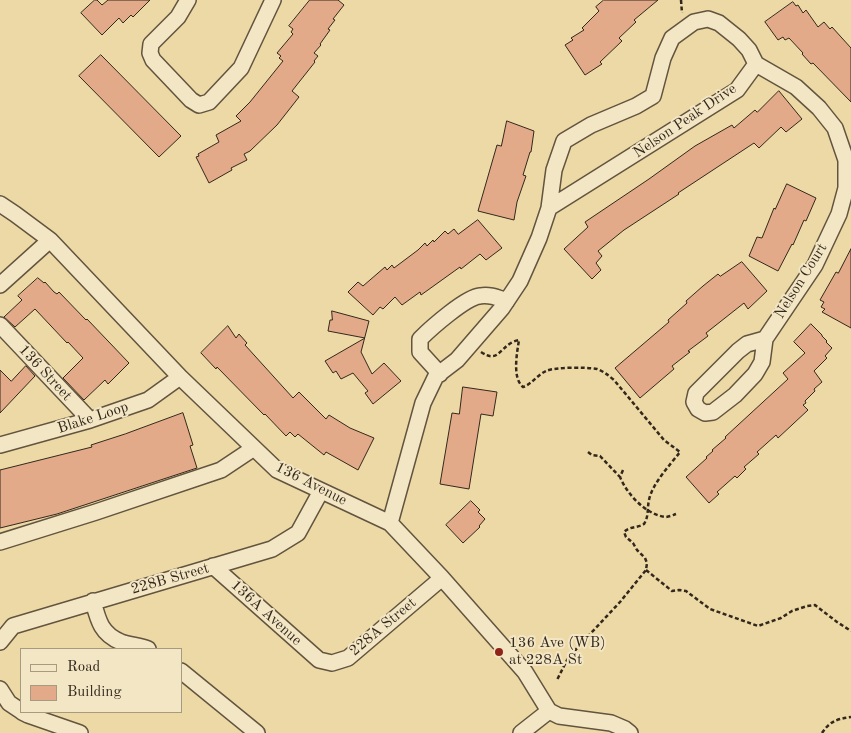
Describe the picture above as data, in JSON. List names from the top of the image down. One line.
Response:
{"streets":{"street":["Nelson Peak Drive","Nelson Court","136 Street","Blake Loop","136 Avenue","228B Street","136A Avenue","228A Street"]},"crossings":[["Nelson Peak Drive","Nelson Court"],["136 Street","Blake Loop"],["Blake Loop","136 Avenue"],["136 Avenue","228B Street"],["136 Avenue","228A Street"],["228B Street","136A Avenue"],["136A Avenue","228A Street"]],"places":["136 Ave (WB) at 228A St"],"legend":["Road","Building"]}
